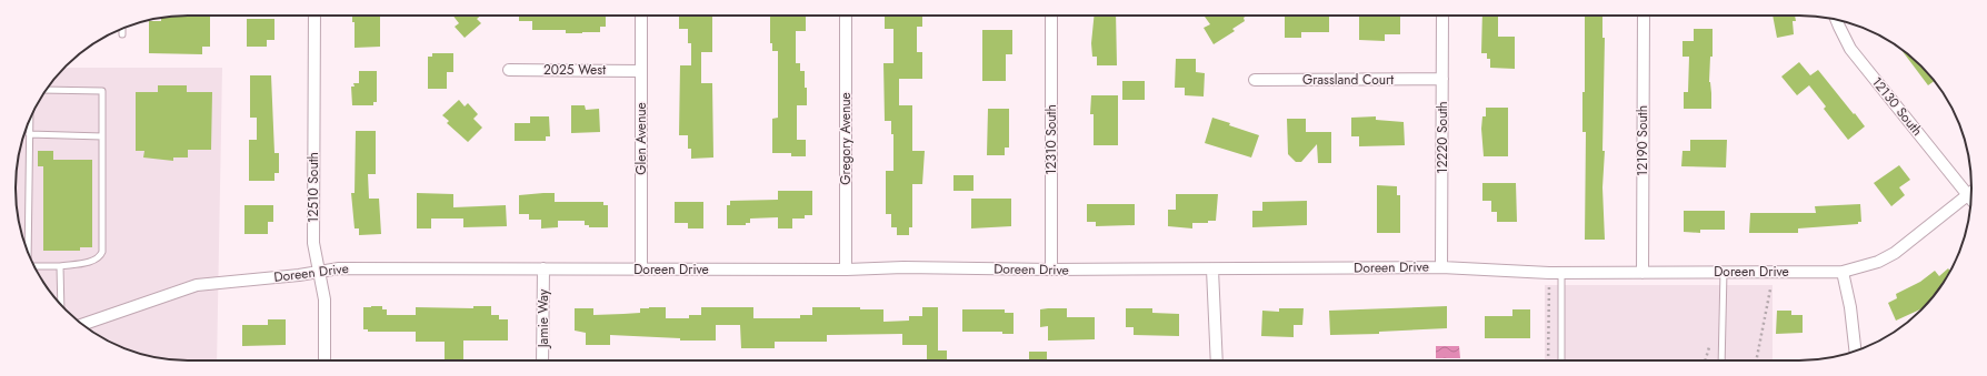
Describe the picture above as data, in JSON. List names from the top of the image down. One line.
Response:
{"streets":{"street":["2025 West","Grassland Court","12130 South","12220 South","Glen Avenue","Gregory Avenue","12310 South","12190 South","12510 South","Doreen Drive","Jamie Way"]},"crossings":[["2025 West","Glen Avenue"],["Grassland Court","12220 South"],["12220 South","Doreen Drive"],["Glen Avenue","Doreen Drive"],["Gregory Avenue","Doreen Drive"],["12310 South","Doreen Drive"],["12190 South","Doreen Drive"],["12510 South","Doreen Drive"],["Doreen Drive","Jamie Way"]]}
